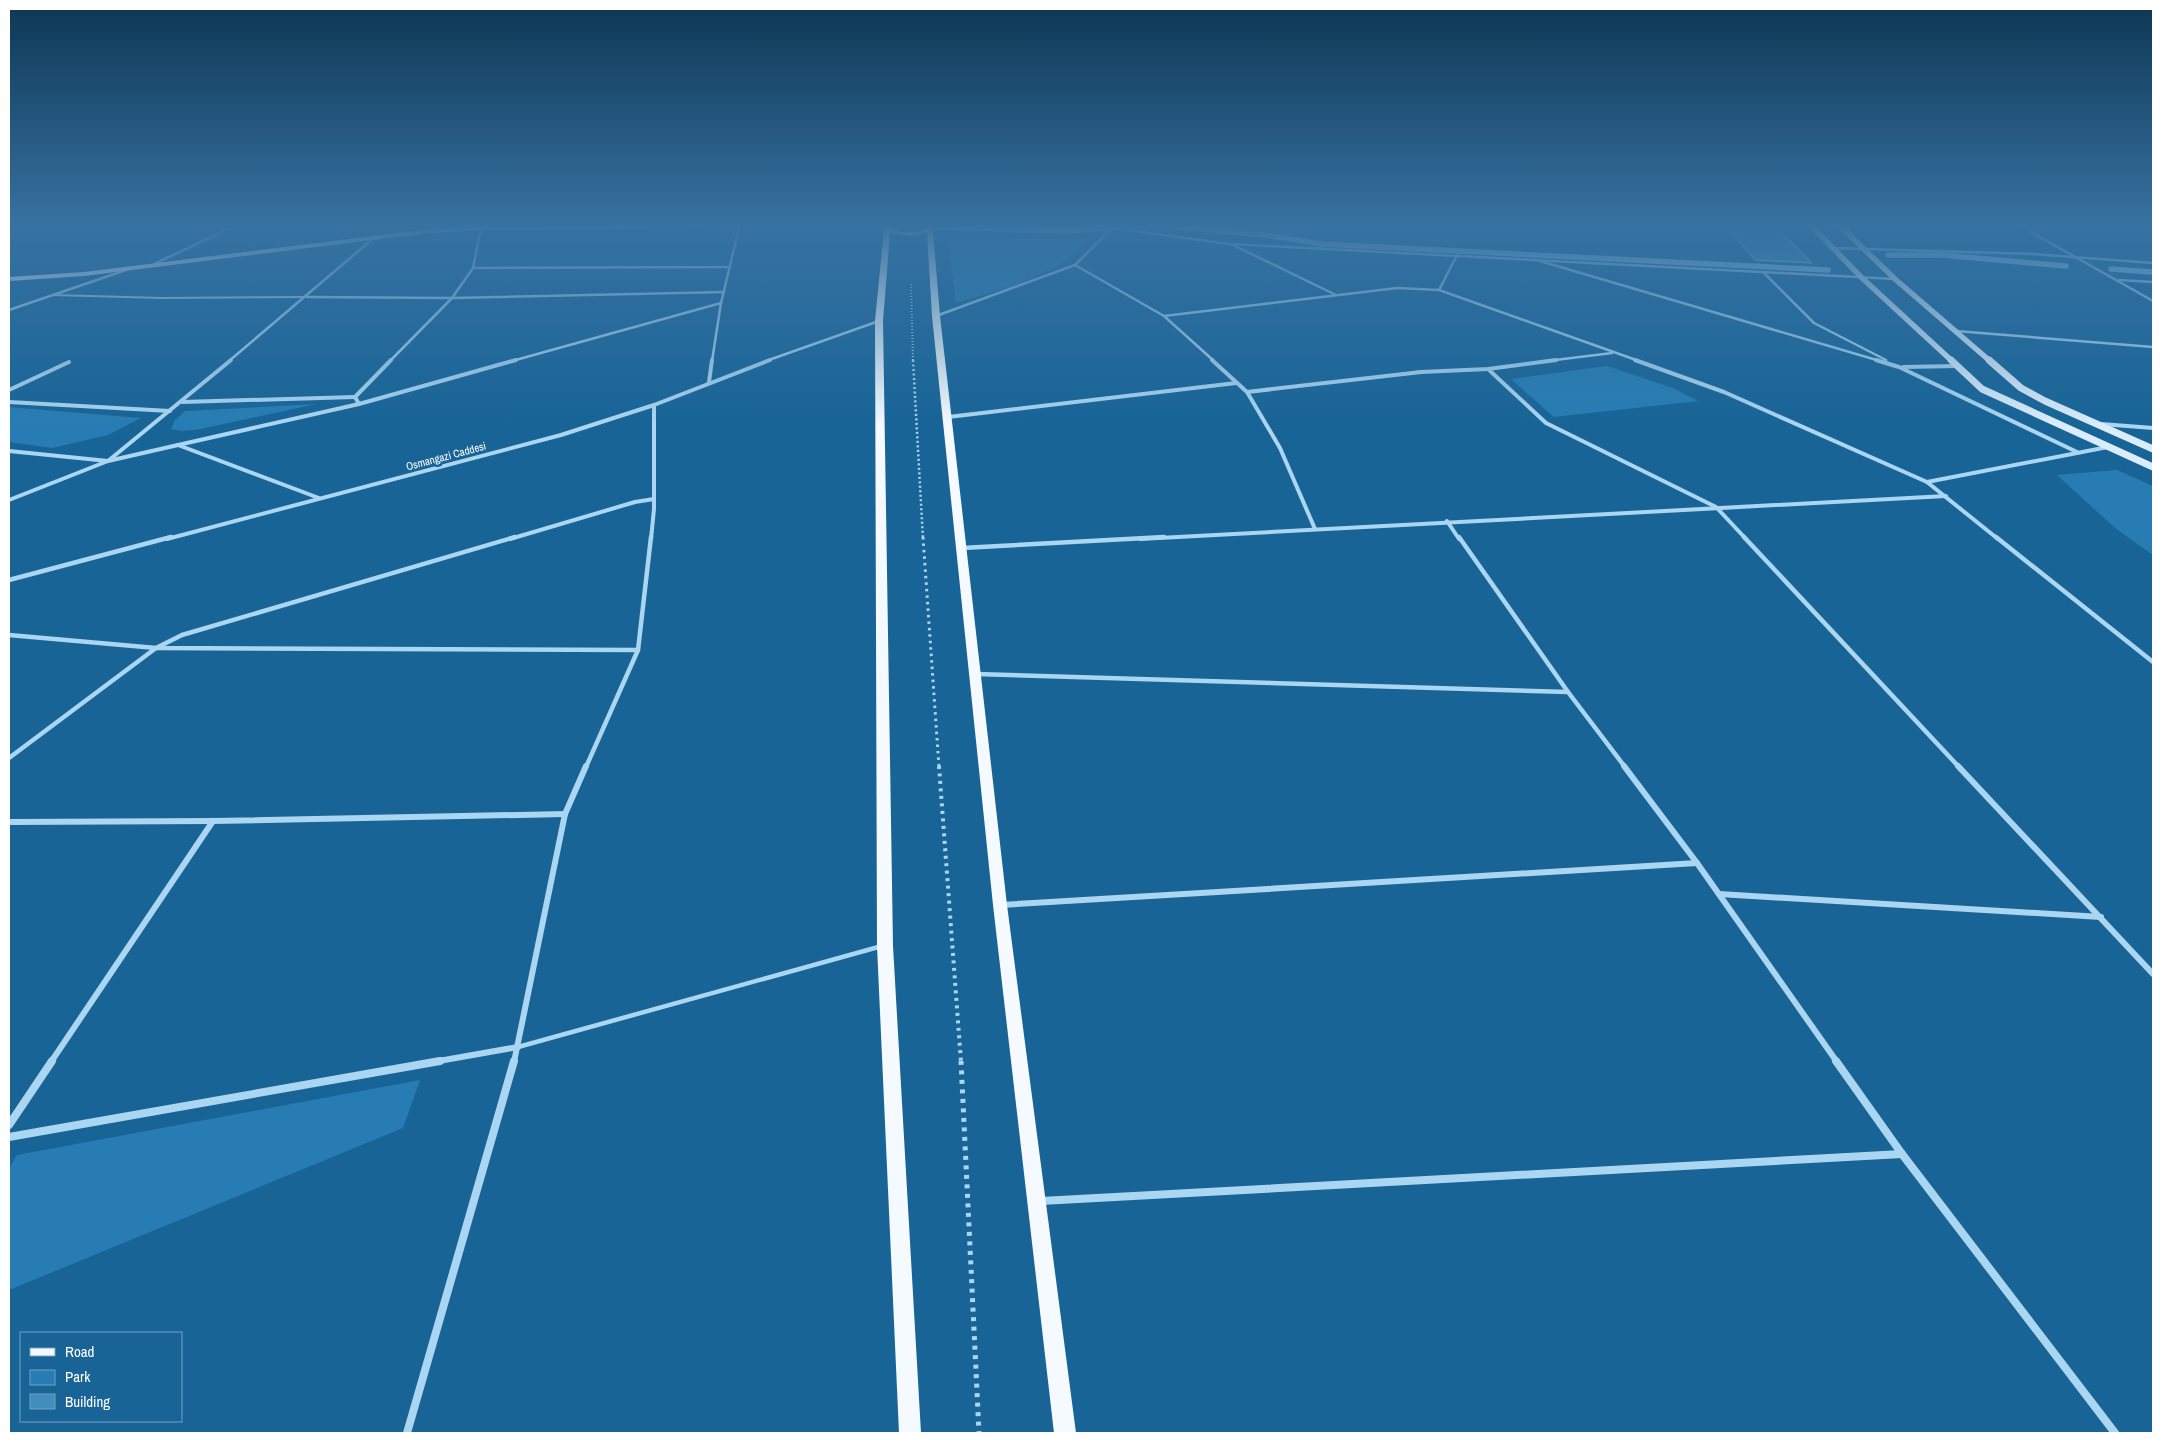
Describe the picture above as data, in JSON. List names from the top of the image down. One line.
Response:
{"streets":{"street":["Osmangazi Caddesi"]},"legend":["Road","Park","Building"]}
